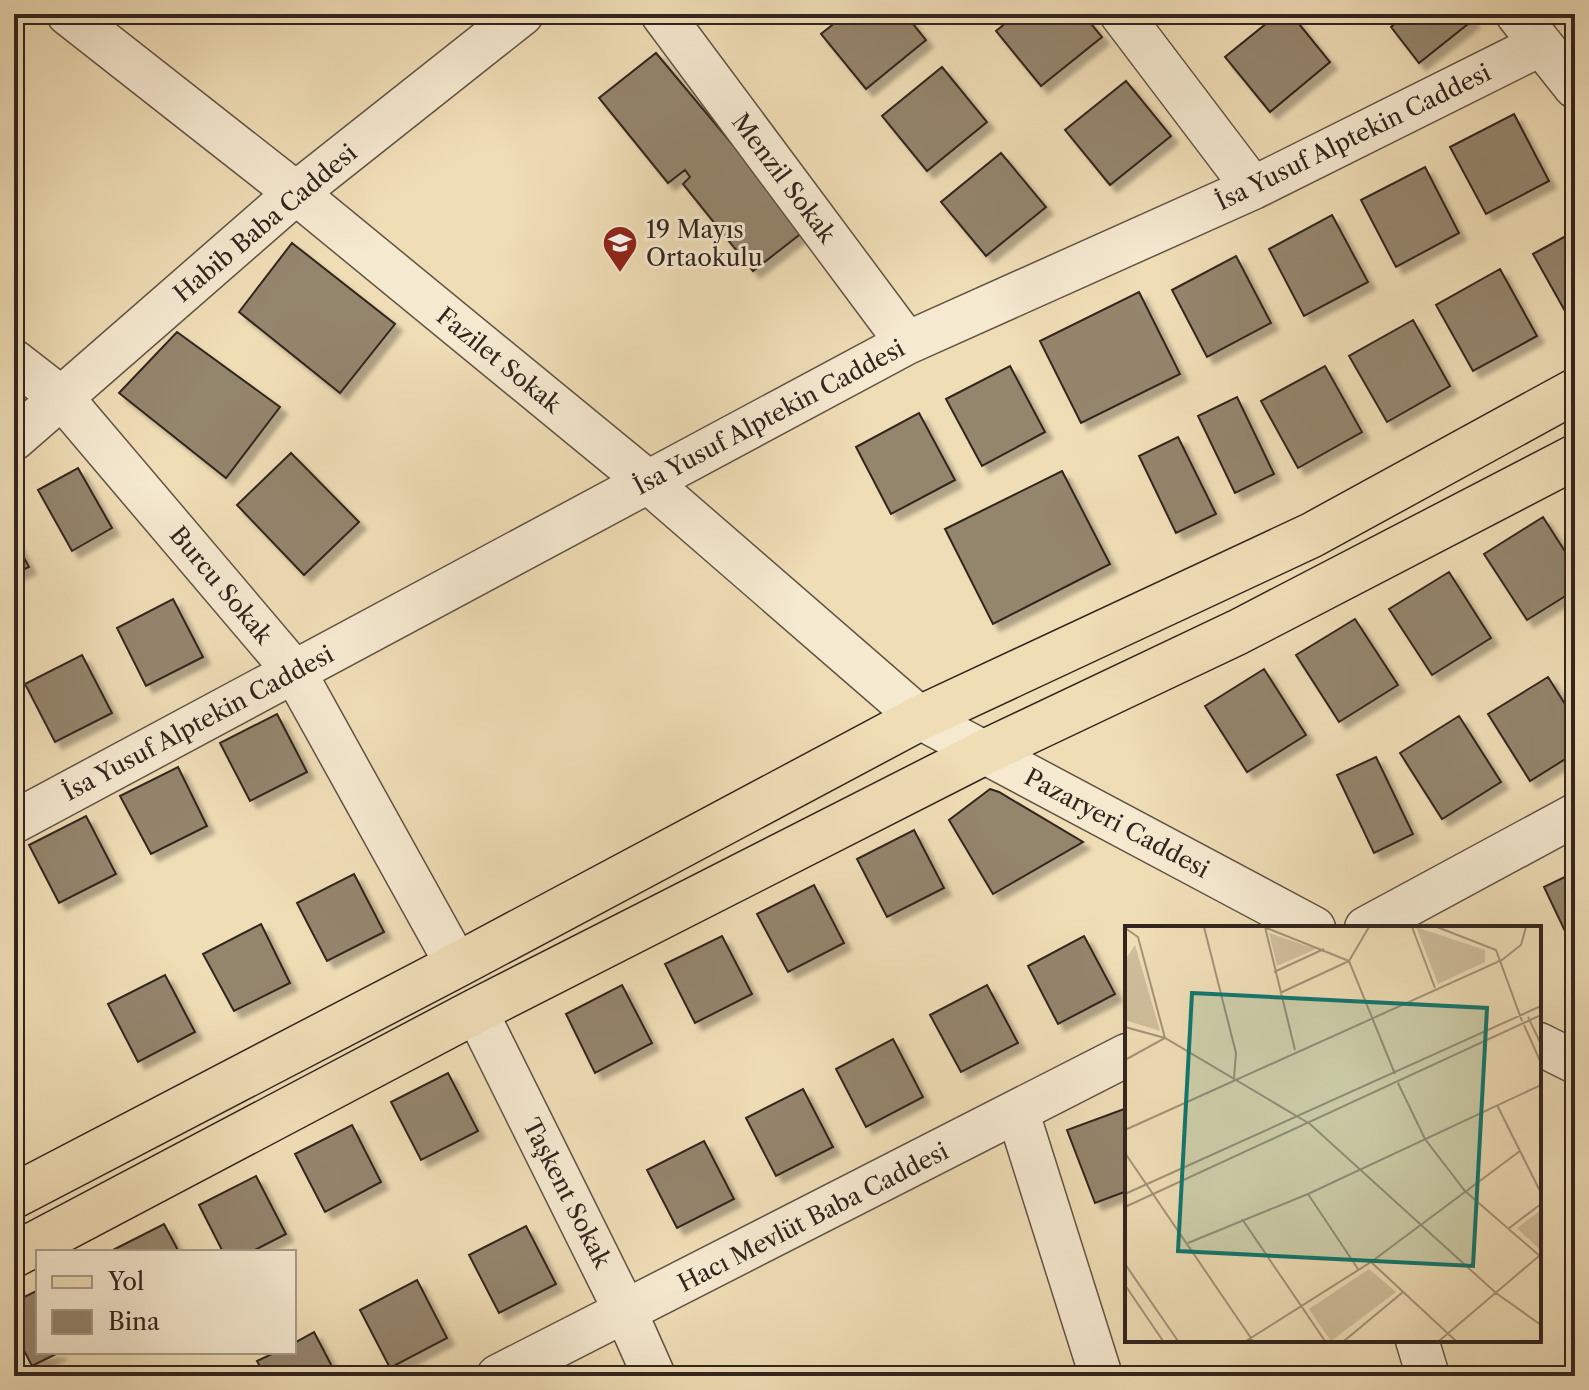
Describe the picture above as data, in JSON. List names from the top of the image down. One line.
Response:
{"streets":{"street":["İsa Yusuf Alptekin Caddesi","Menzil Sokak","Habib Baba Caddesi","Fazilet Sokak","Burcu Sokak","Pazaryeri Caddesi","Taşkent Sokak","Hacı Mevlüt Baba Caddesi"]},"crossings":[["İsa Yusuf Alptekin Caddesi","Menzil Sokak"],["İsa Yusuf Alptekin Caddesi","Fazilet Sokak"],["İsa Yusuf Alptekin Caddesi","Burcu Sokak"],["Habib Baba Caddesi","Fazilet Sokak"],["Habib Baba Caddesi","Burcu Sokak"],["Fazilet Sokak","Pazaryeri Caddesi"],["Taşkent Sokak","Hacı Mevlüt Baba Caddesi"]],"places":{"school or university":["19 Mayıs Ortaokulu"]},"legend":["Yol","Bina"]}
